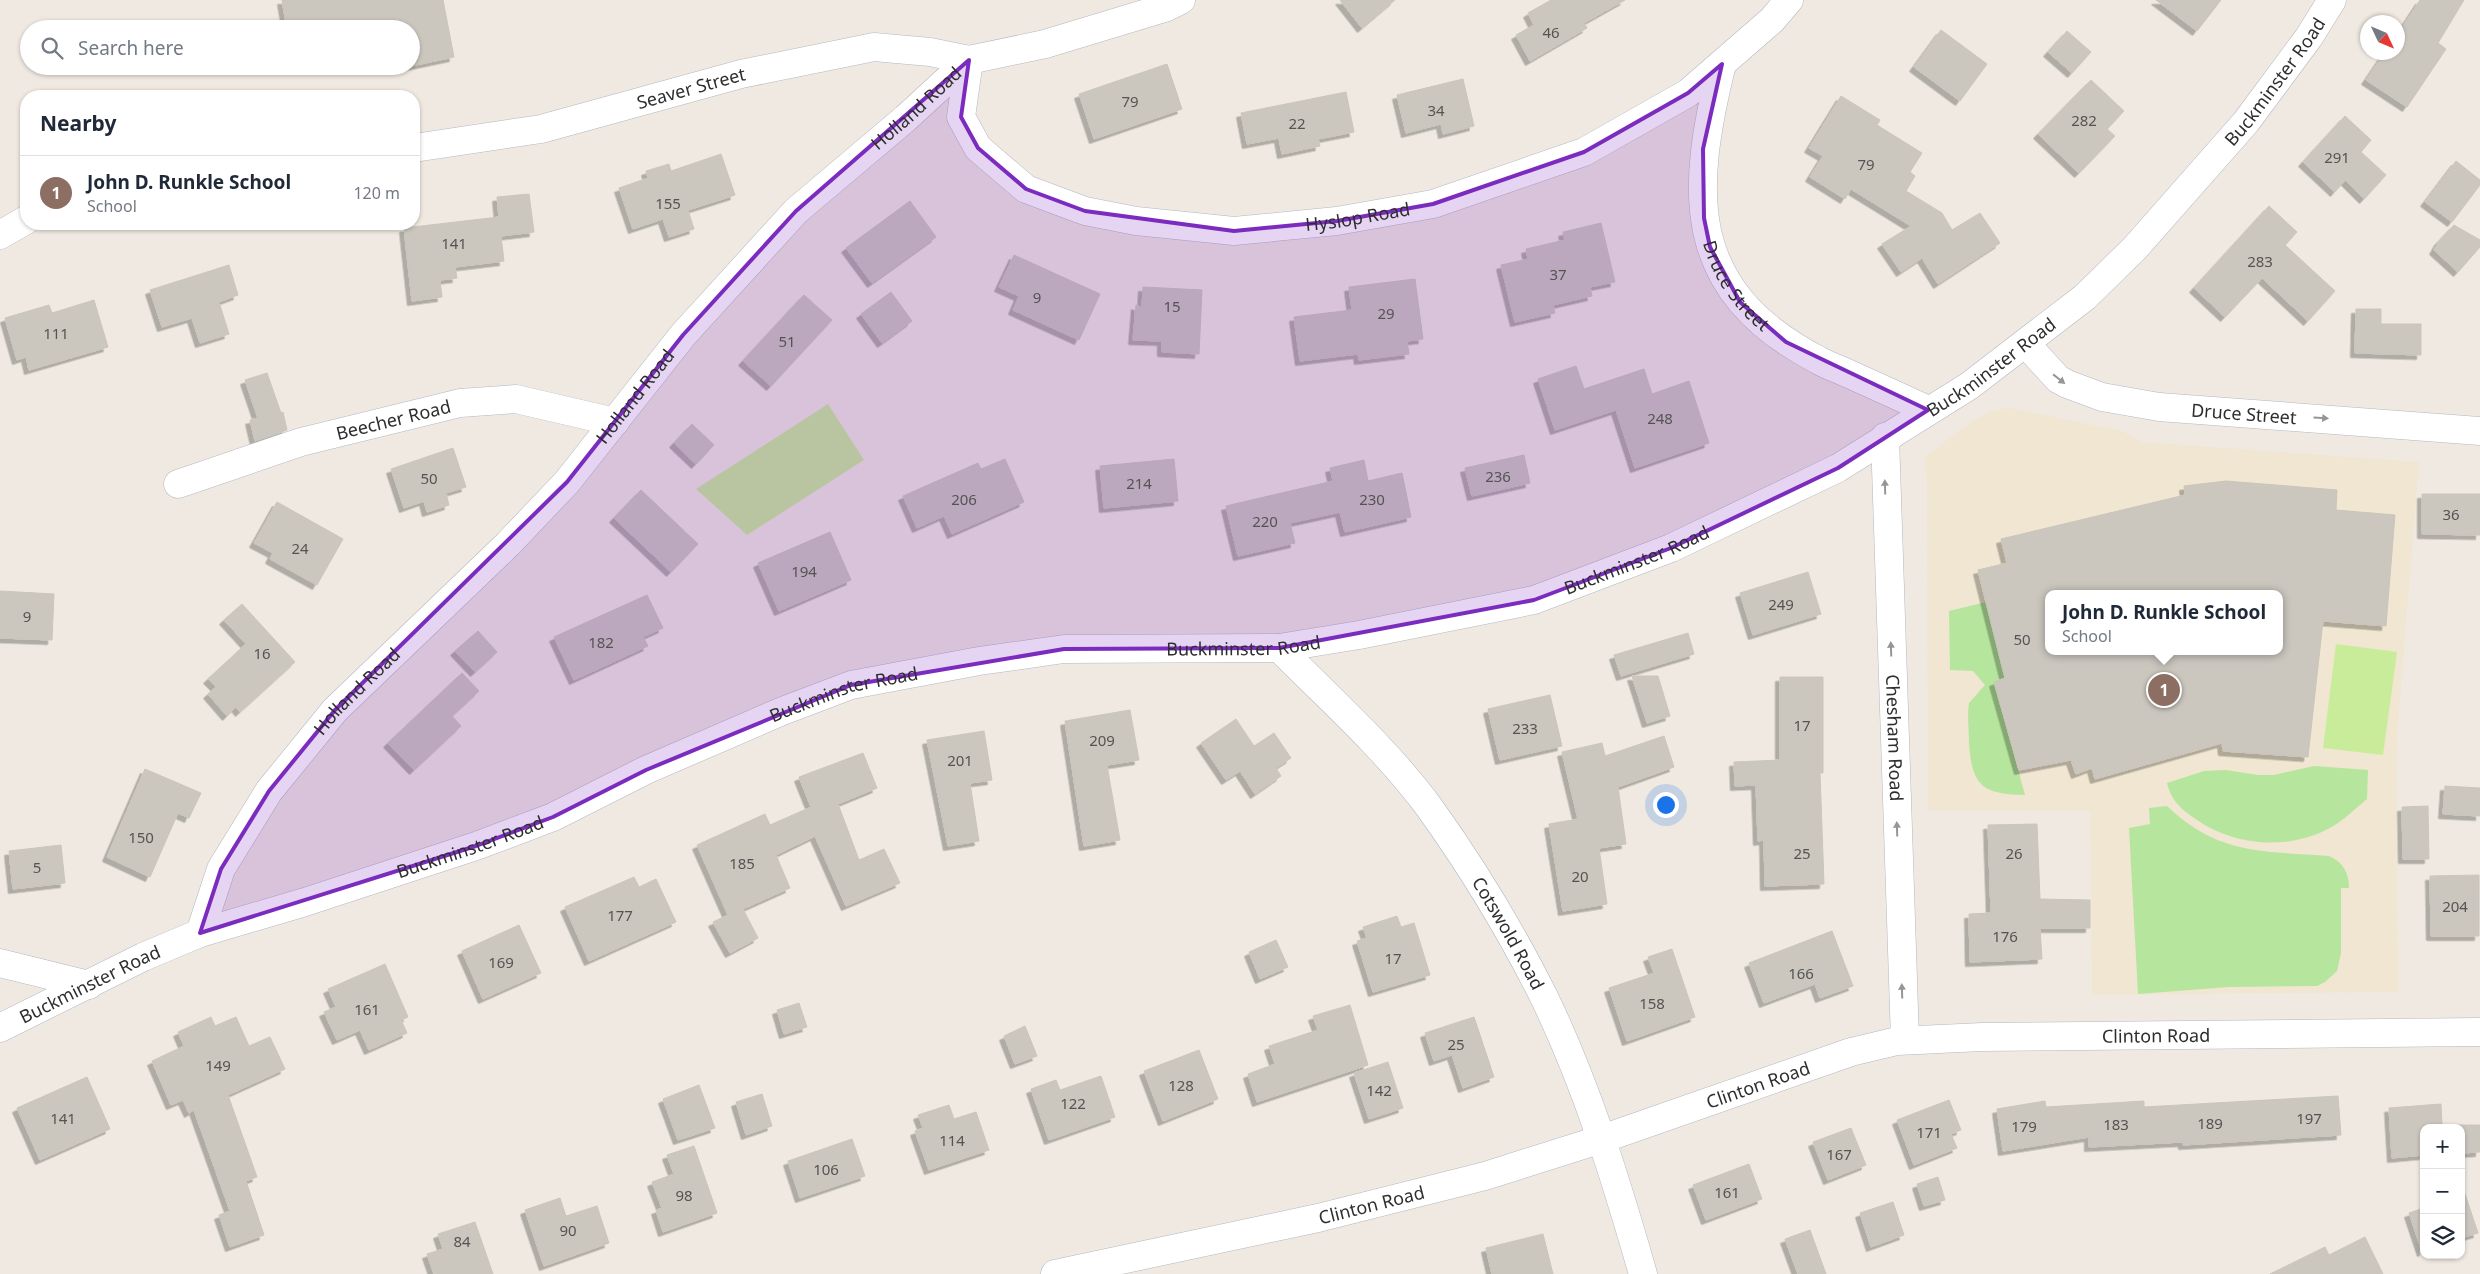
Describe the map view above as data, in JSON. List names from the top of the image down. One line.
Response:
{"streets":{"street":["Buckminster Road","Seaver Street","Holland Road","Hyslop Road","Druce Street","Beecher Road","Chesham Road","Cotswold Road","Clinton Road"]},"crossings":[["Buckminster Road","Holland Road"],["Buckminster Road","Druce Street"],["Buckminster Road","Chesham Road"],["Buckminster Road","Cotswold Road"],["Seaver Street","Holland Road"],["Seaver Street","Hyslop Road"],["Holland Road","Hyslop Road"],["Holland Road","Beecher Road"],["Hyslop Road","Druce Street"],["Chesham Road","Clinton Road"],["Cotswold Road","Clinton Road"]],"one_way":["Druce Street","Chesham Road"],"house_numbers":["46","79","34","282","22","291","79","155","141","283","37","9","15","29","111","51","248","236","50","214","206","230","36","220","24","194","249","9","50","182","16","17","233","209","201","150","25","26","185","5","20","204","177","176","17","169","166","158","161","25","149","128","142","122","141","197","189","183","179","171","114","167","106","161","98","90","84"],"north":"bottom right","page":{"search":"Search here","heading":"Nearby","list":[{"mark":"1","name":"John D. Runkle School","note":"School","value":"120 m"}],"popup":["John D. Runkle School","School"],"pins":"1","map_buttons":["+","−"]}}
